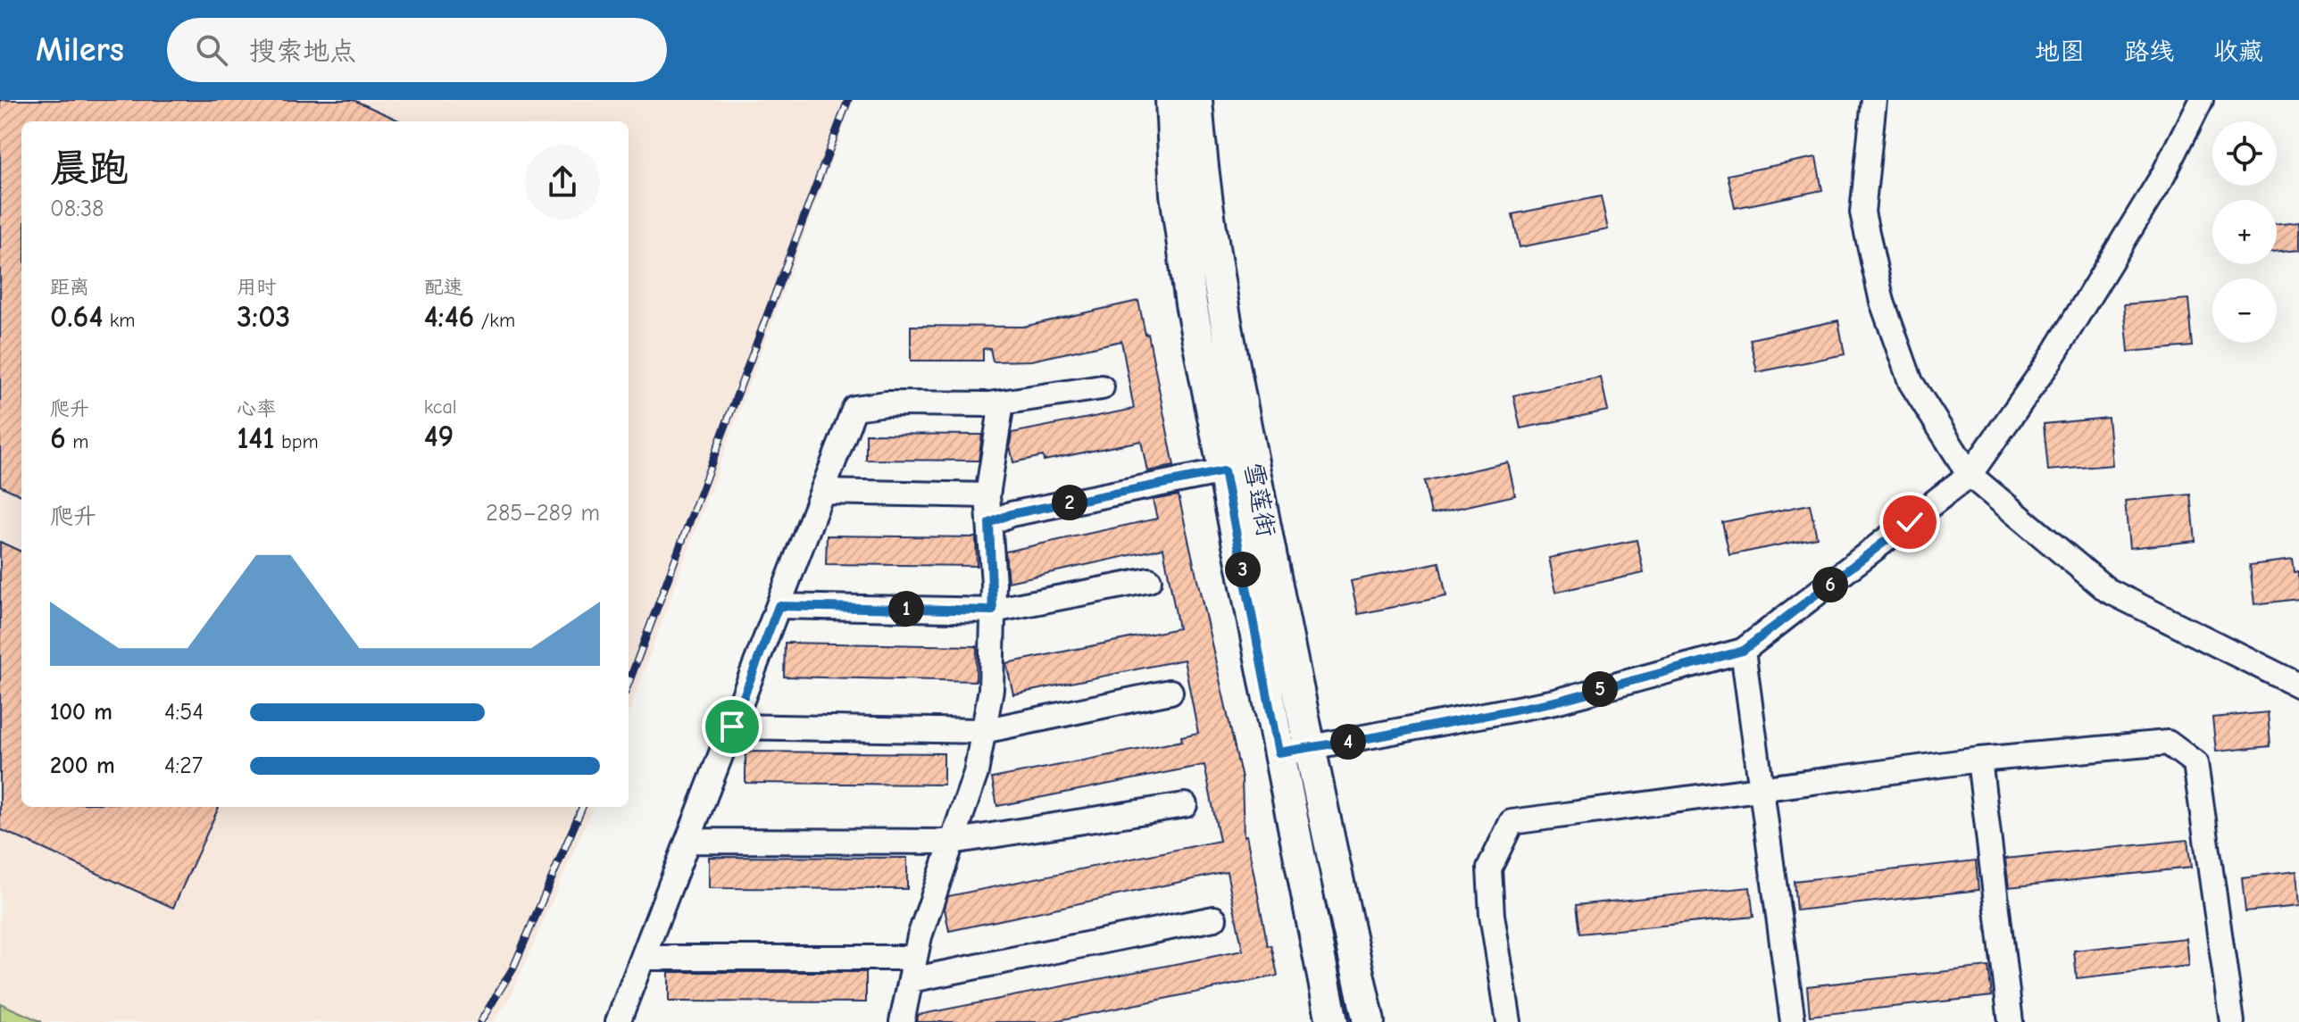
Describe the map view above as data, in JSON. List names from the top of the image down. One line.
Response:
{"streets":{"main road":["雪莲街"]},"page":{"header":"Milers","search":"搜索地点","nav":["地图","路线","收藏"],"map_buttons":["+","−"],"heading":["晨跑","08:38"],"stats":[["距离","0.64 km"],["用时","3:03"],["配速","4:46 /km"],["爬升","6 m"],["心率","141 bpm"],["kcal","49"]],"pins":["2","3","6","1","5","4"],"chart":["爬升","285–289 m"],"list":[{"name":"100 m","note":"4:54"},{"name":"200 m","note":"4:27"}]}}
